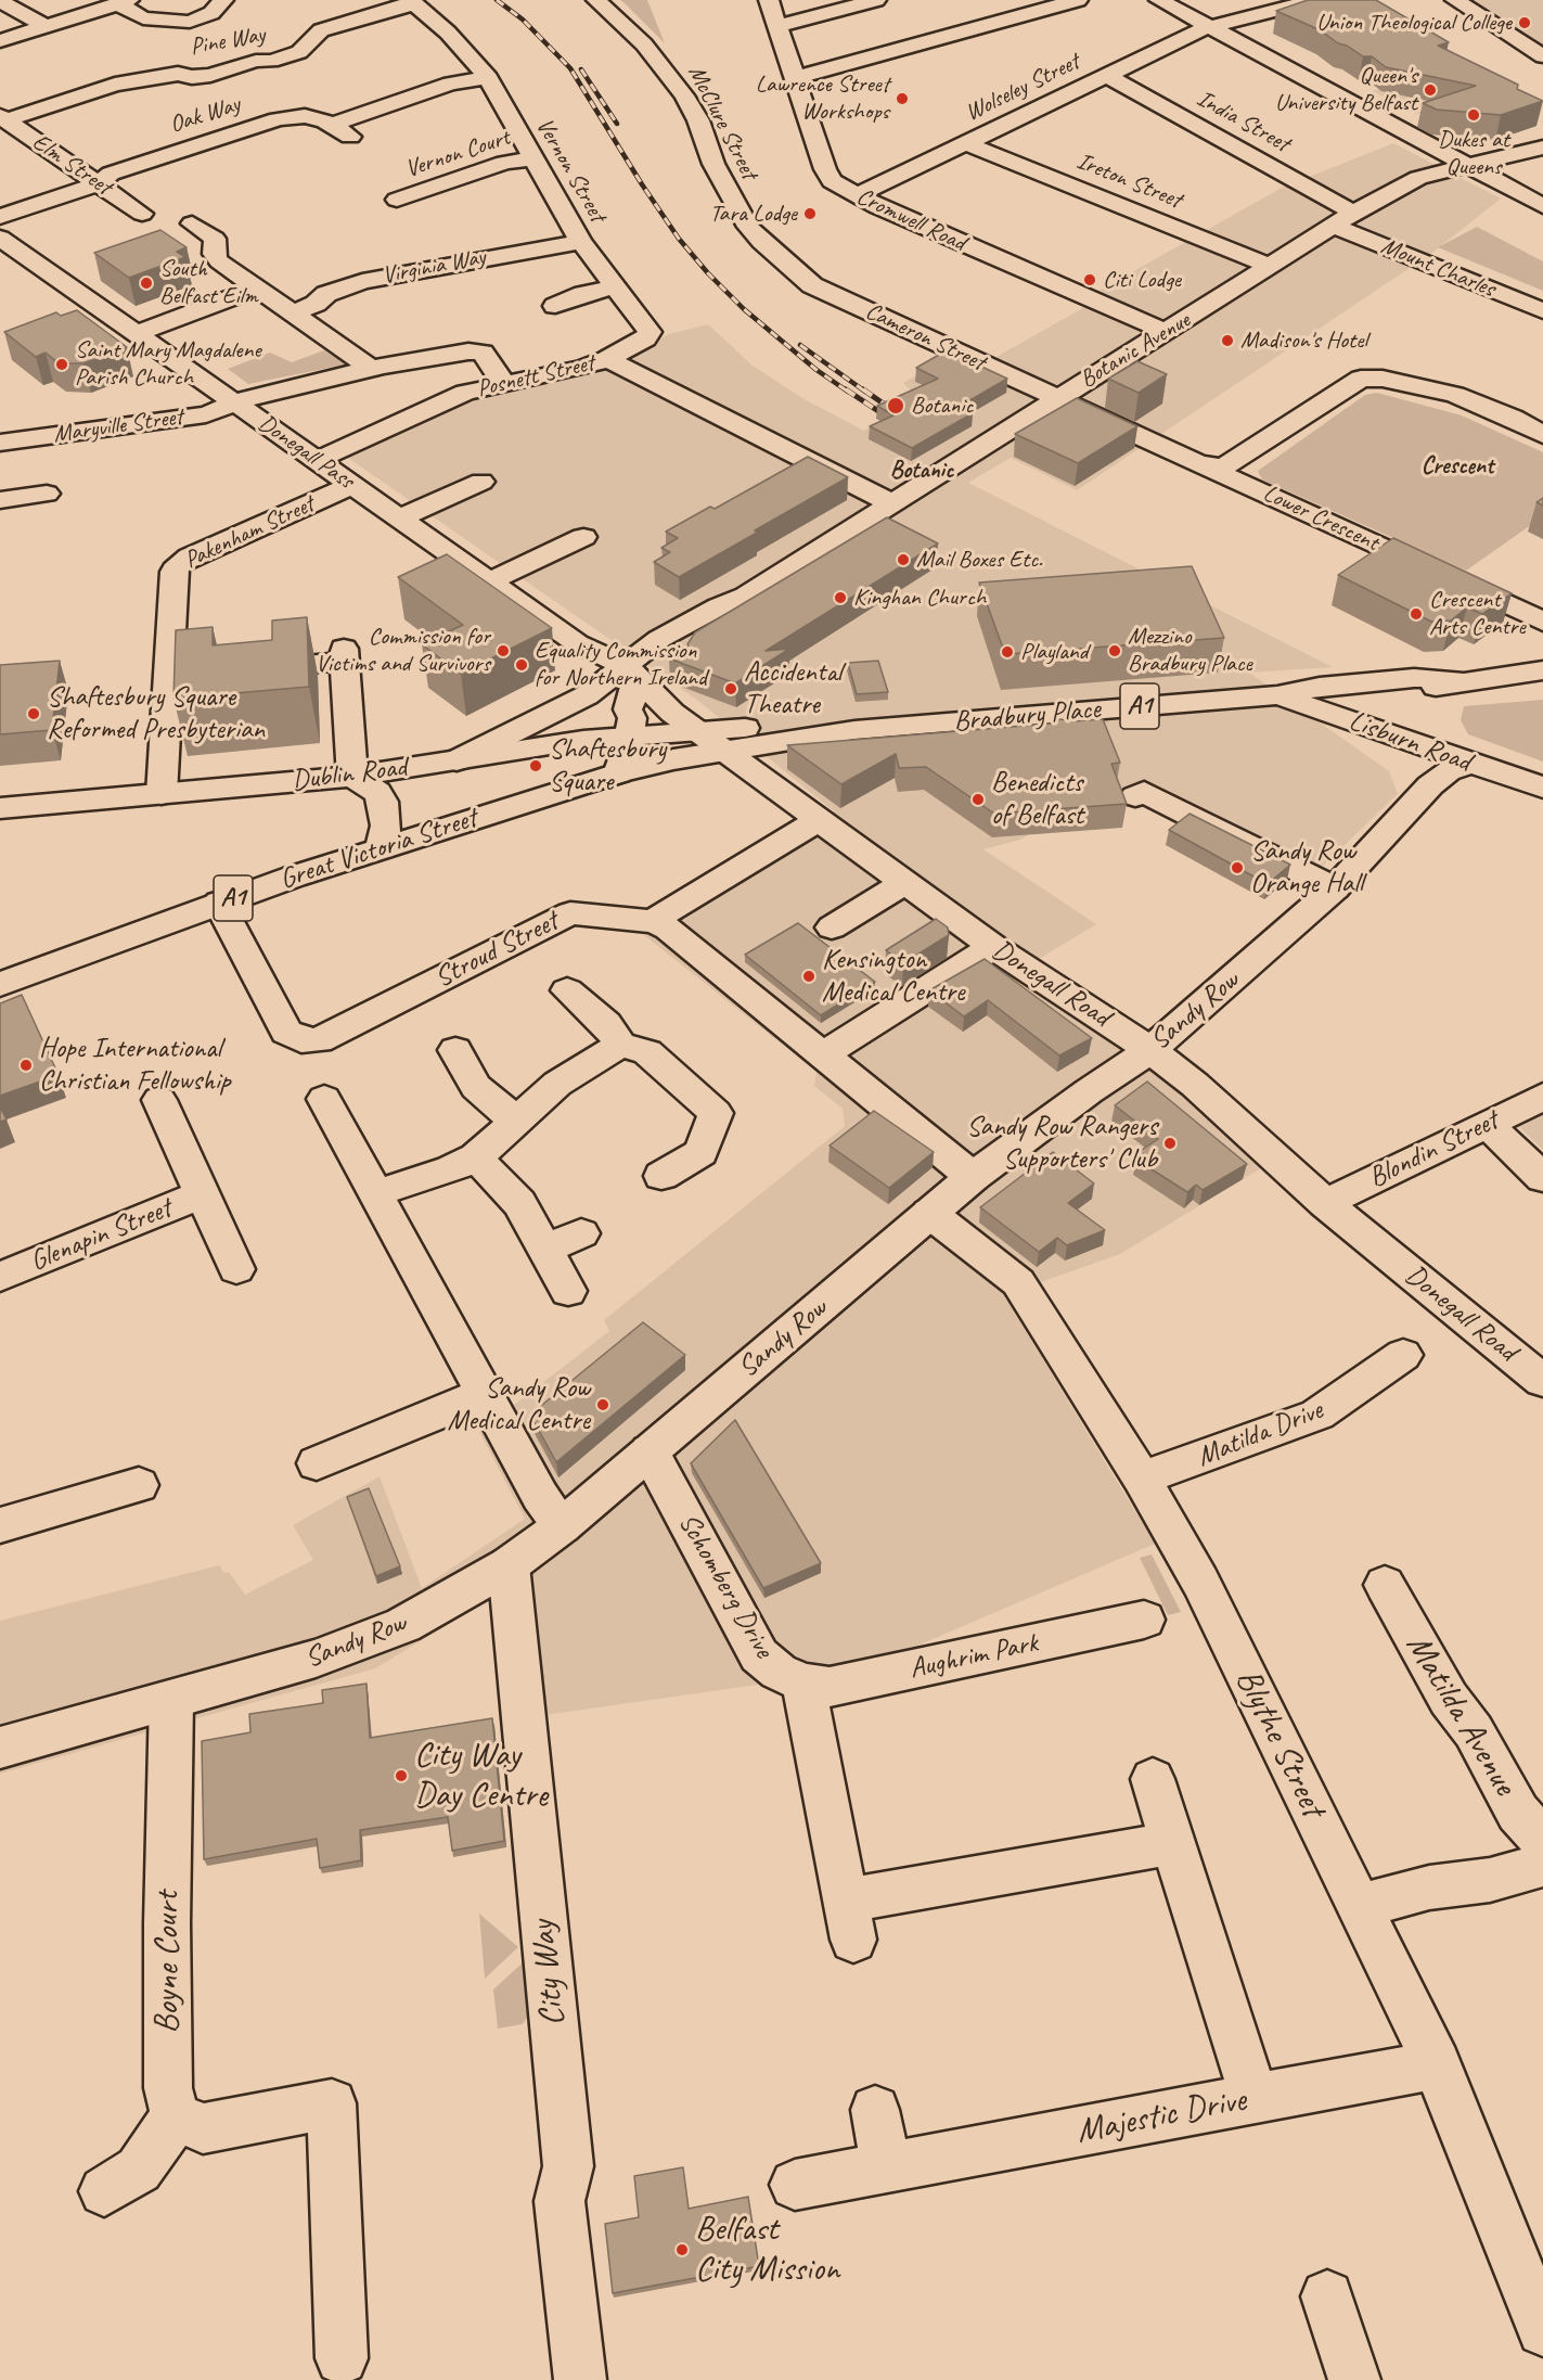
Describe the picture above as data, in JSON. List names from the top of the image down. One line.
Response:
{"streets":{"street":["Pine Way","Wolseley Street","Oak Way","India Street","McClure Street","Vernon Court","Elm Street","Vernon Street","Ireton Street","Cromwell Road","Virginia Way","Mount Charles","Cameron Street","Botanic Avenue","Posnett Street","Maryville Street","Donegall Pass","Lower Crescent","Pakenham Street","A1","Bradbury Place","Lisburn Road","Dublin Road","Great Victoria Street","Stroud Street","Donegall Road","Sandy Row","Blondin Street","Glenapin Street","Matilda Drive","Schomberg Drive","Aughrim Park","Matilda Avenue","Blythe Street","Boyne Court","City Way","Majestic Drive"]},"crossings":[["Pine Way","Elm Street"],["Pine Way","Vernon Street"],["Wolseley Street","India Street"],["Wolseley Street","Ireton Street"],["Wolseley Street","Cromwell Road"],["Oak Way","Elm Street"],["Oak Way","Vernon Street"],["India Street","Mount Charles"],["India Street","Botanic Avenue"],["McClure Street","Cameron Street"],["Vernon Court","Vernon Street"],["Vernon Street","Virginia Way"],["Vernon Street","Posnett Street"],["Ireton Street","Botanic Avenue"],["Cromwell Road","Botanic Avenue"],["Mount Charles","Botanic Avenue"],["Cameron Street","Botanic Avenue"],["Cameron Street","Lower Crescent"],["Botanic Avenue","Posnett Street"],["Botanic Avenue","Donegall Pass"],["Botanic Avenue","Lower Crescent"],["Posnett Street","Maryville Street"],["Posnett Street","Donegall Pass"],["Maryville Street","Donegall Pass"],["Donegall Pass","Pakenham Street"],["Pakenham Street","Dublin Road"],["A1","Bradbury Place"],["A1","Great Victoria Street"],["A1","Donegall Road"],["Bradbury Place","Lisburn Road"],["Bradbury Place","Great Victoria Street"],["Bradbury Place","Donegall Road"],["Lisburn Road","Sandy Row"],["Great Victoria Street","Stroud Street"],["Great Victoria Street","Donegall Road"],["Stroud Street","Sandy Row"],["Donegall Road","Sandy Row"],["Donegall Road","Blondin Street"],["Sandy Row","Schomberg Drive"],["Sandy Row","Blythe Street"],["Sandy Row","Boyne Court"],["Sandy Row","City Way"],["Matilda Drive","Blythe Street"],["Schomberg Drive","Aughrim Park"],["Blythe Street","Majestic Drive"]],"districts":["Crescent","Botanic"],"places":["Union Theological College","Queen's University Belfast","Lawrence Street Workshops","Dukes at Queens","Tara Lodge","Citi Lodge","South Belfast Eilm","Madison's Hotel","Saint Mary Magdalene Parish Church","Botanic","Mail Boxes Etc.","Kinghan Church","Crescent Arts Centre","Commission for Victims and Survivors","Mezzino Bradbury Place","Playland","Equality Commission for Northern Ireland","Accidental Theatre","Shaftesbury Square Reformed Presbyterian","Shaftesbury Square","Benedicts of Belfast","Sandy Row Orange Hall","Kensington Medical Centre","Hope International Christian Fellowship","Sandy Row Rangers Supporters' Club","Sandy Row Medical Centre","City Way Day Centre","Belfast City Mission"]}
